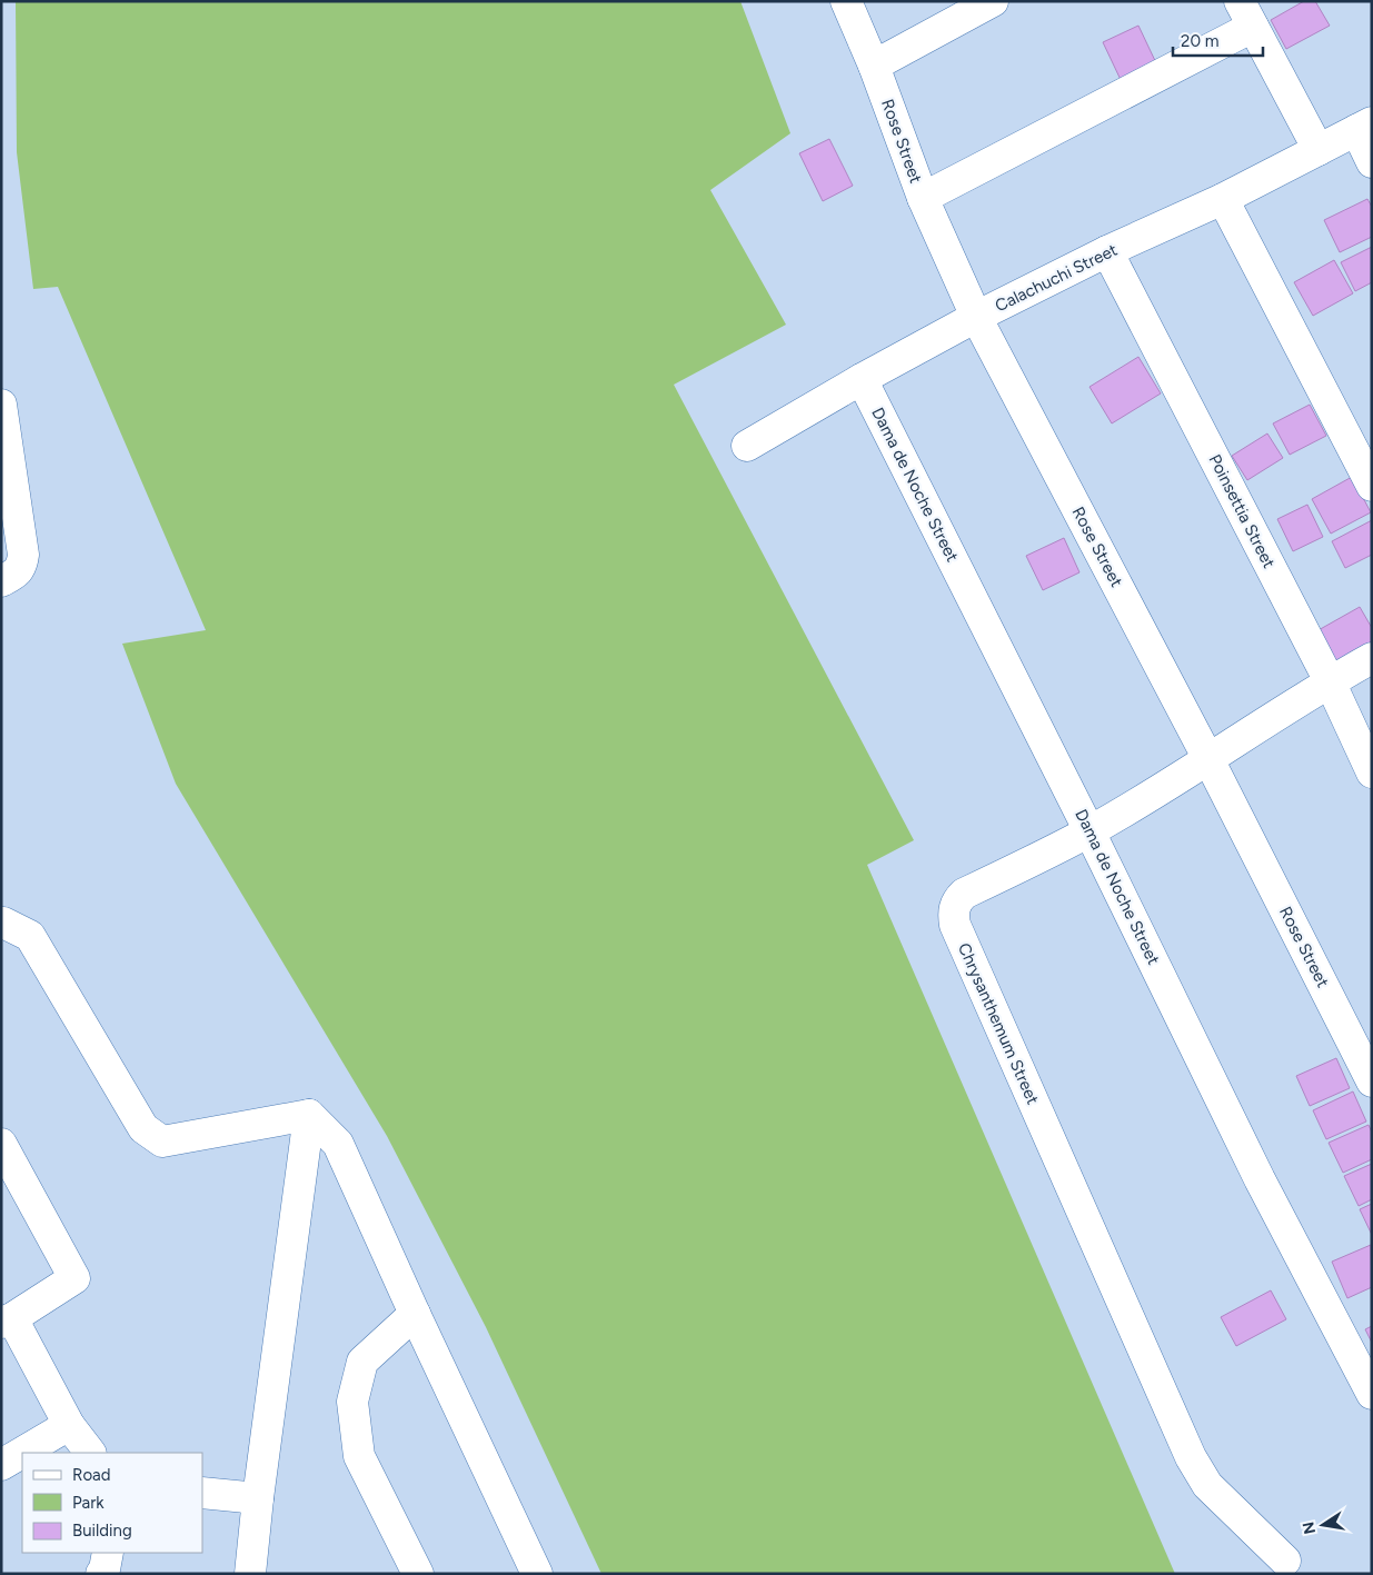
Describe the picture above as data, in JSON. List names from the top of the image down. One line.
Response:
{"streets":{"street":["Rose Street","Calachuchi Street","Dama de Noche Street","Poinsettia Street","Chrysanthemum Street"]},"crossings":[["Rose Street","Calachuchi Street"],["Rose Street","Chrysanthemum Street"],["Calachuchi Street","Dama de Noche Street"],["Calachuchi Street","Poinsettia Street"],["Dama de Noche Street","Chrysanthemum Street"],["Poinsettia Street","Chrysanthemum Street"]],"legend":["Road","Park","Building"],"scale_bar":"20 m","north":"left"}
